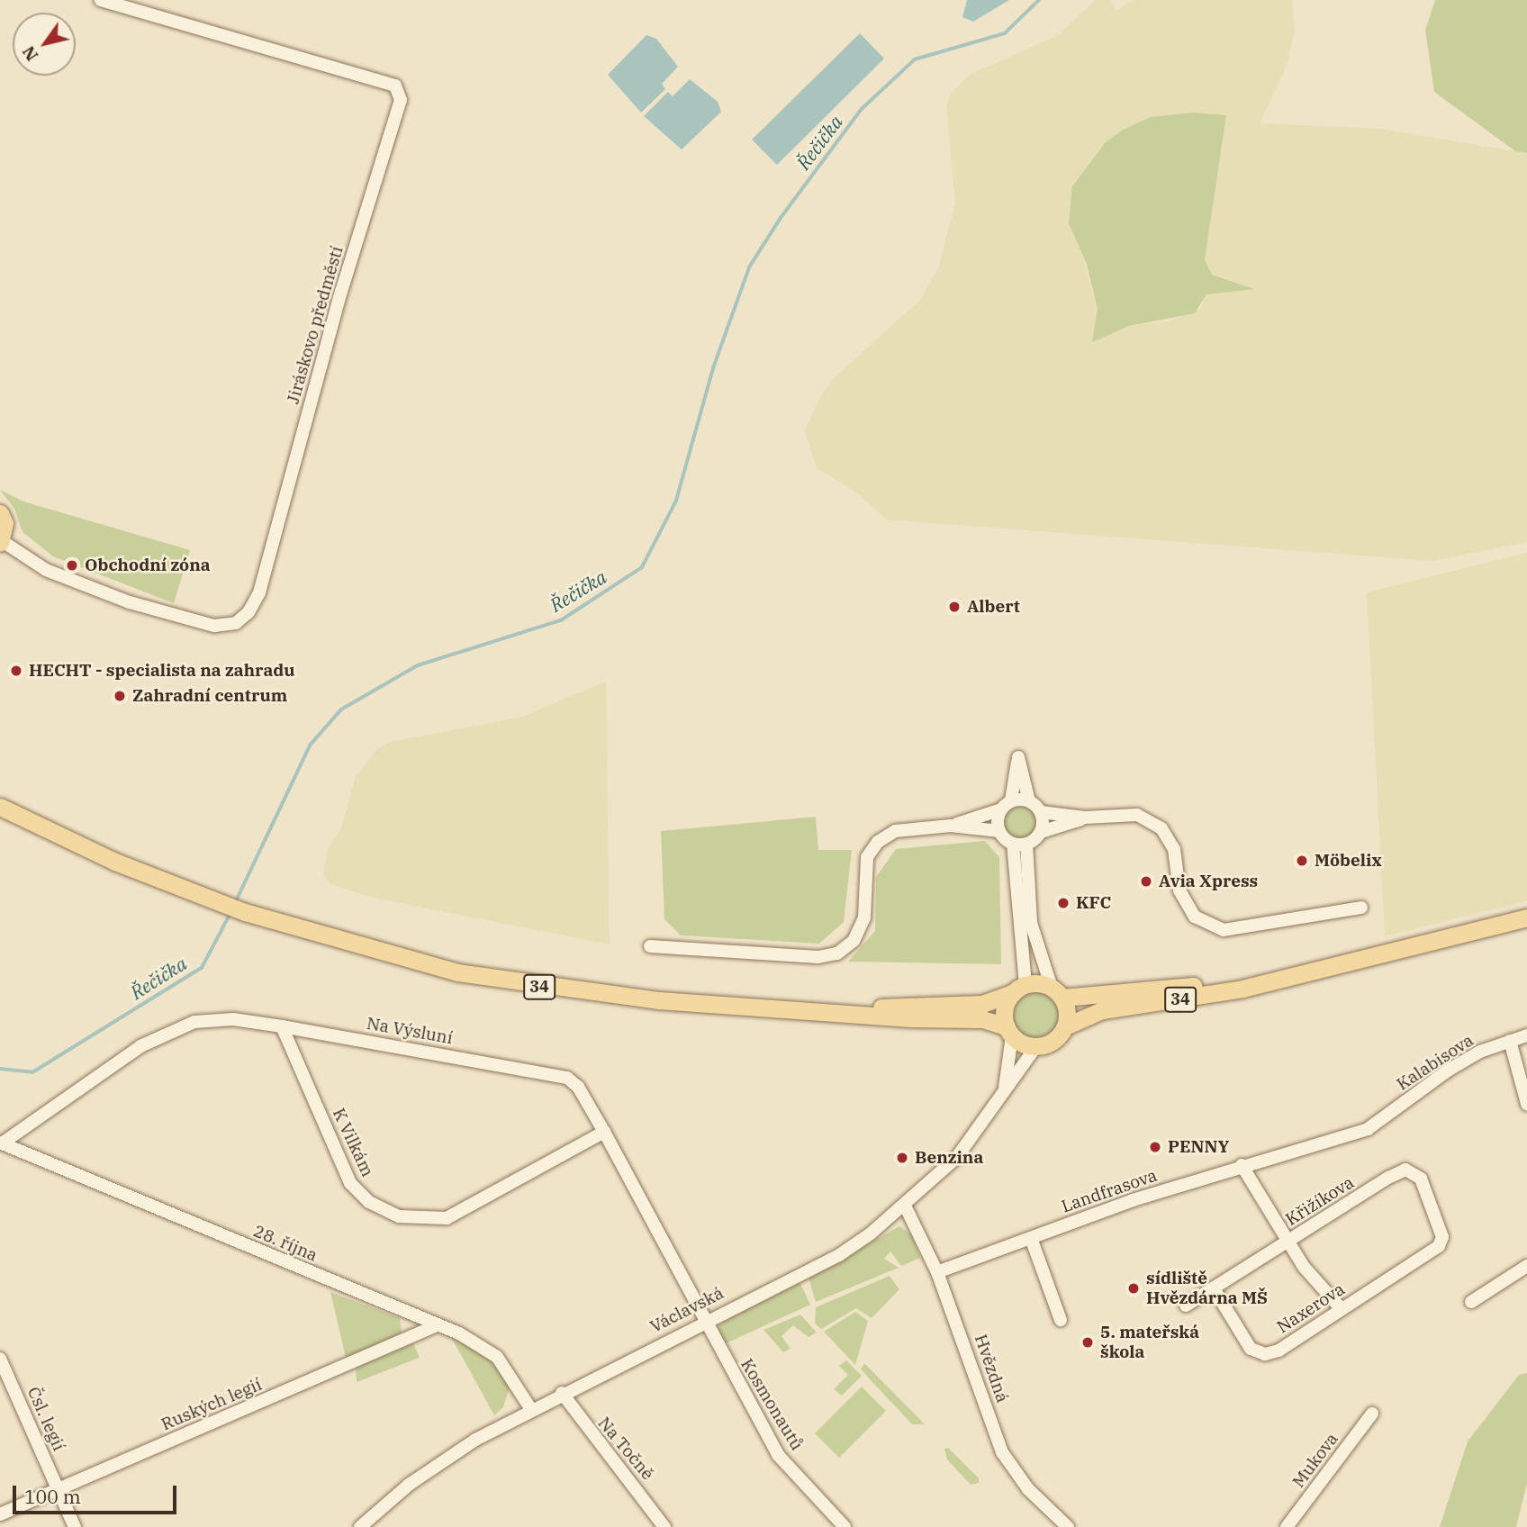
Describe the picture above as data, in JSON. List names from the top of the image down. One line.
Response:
{"streets":{"main road":["34"],"street":["Jiráskovo předměstí","Na Výsluní","Kalabisova","K Vilkám","Landfrasova","Křižíkova","28. října","Naxerova","Václavská","Hvězdná","Ruských legií","Kosmonautů","Čsl. legií","Na Točně","Mukova"]},"crossings":[["34","Václavská"],["Na Výsluní","K Vilkám"],["Na Výsluní","28. října"],["Na Výsluní","Václavská"],["Na Výsluní","Kosmonautů"],["Kalabisova","Landfrasova"],["Landfrasova","Hvězdná"],["Křižíkova","Naxerova"],["28. října","Václavská"],["28. října","Ruských legií"],["Václavská","Hvězdná"],["Václavská","Kosmonautů"],["Václavská","Na Točně"],["Ruských legií","Čsl. legií"]],"water":["Řečička"],"places":["Obchodní zóna","Albert","HECHT - specialista na zahradu","Zahradní centrum","Möbelix","Avia Xpress","KFC","PENNY","Benzina","sídliště Hvězdárna MŠ","5. mateřská škola"],"scale_bar":"100 m","north":"bottom left"}
